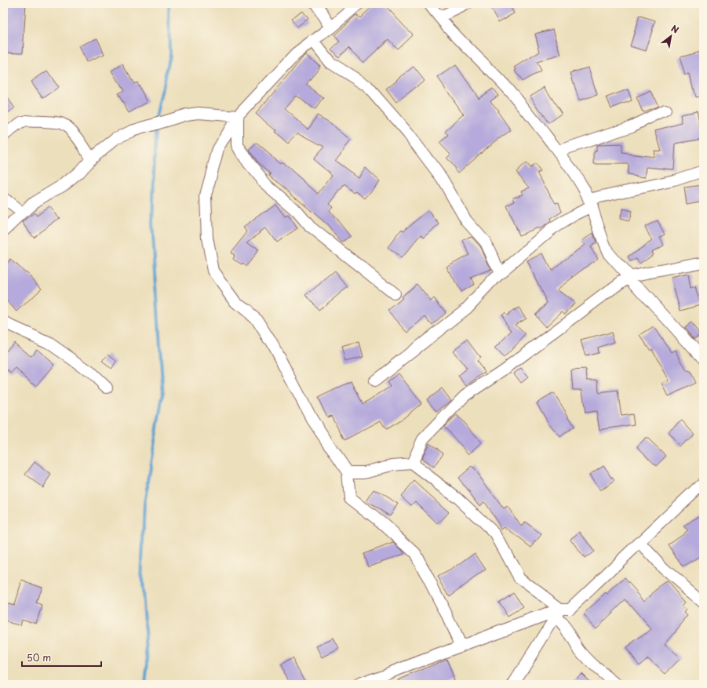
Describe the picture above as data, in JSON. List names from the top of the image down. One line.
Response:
{"scale_bar":"50 m","north":"top right"}
